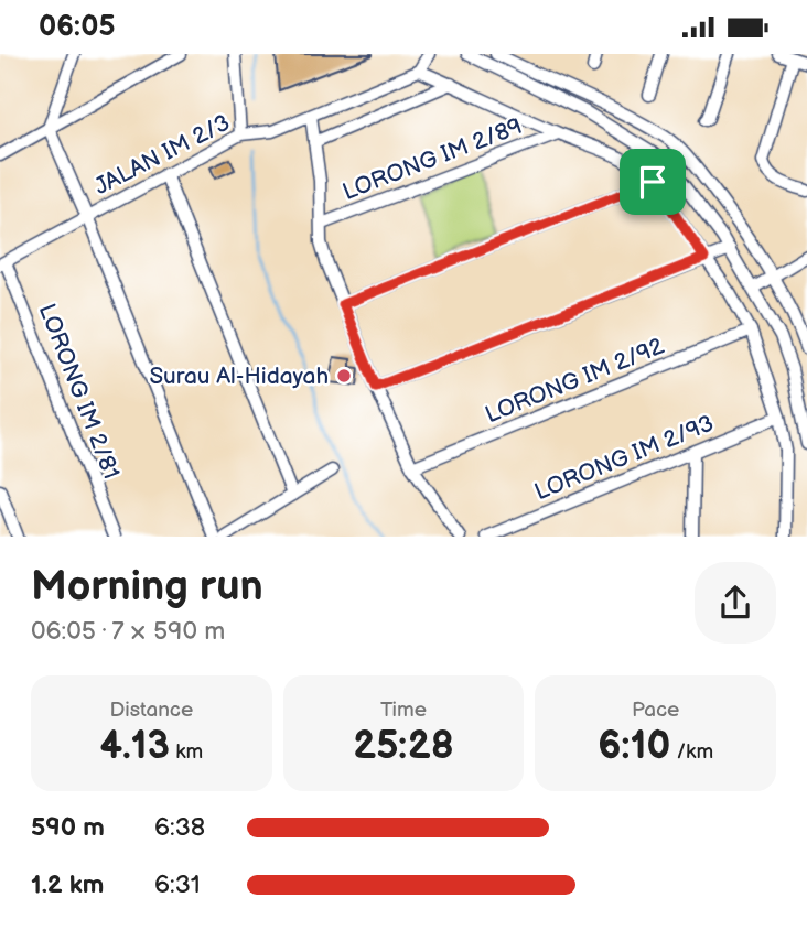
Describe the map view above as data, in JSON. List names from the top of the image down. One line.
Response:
{"streets":{"street":["JALAN IM 2/3","LORONG IM 2/89","LORONG IM 2/92","LORONG IM 2/81","LORONG IM 2/93"]},"crossings":[["JALAN IM 2/3","LORONG IM 2/81"]],"places":["Surau Al-Hidayah"],"page":{"status":"06:05","heading":["Morning run","06:05 · 7 × 590 m"],"stats":[["Distance","4.13 km"],["Time","25:28"],["Pace","6:10 /km"]],"list":[{"name":"590 m","note":"6:38"},{"name":"1.2 km","note":"6:31"}]}}
